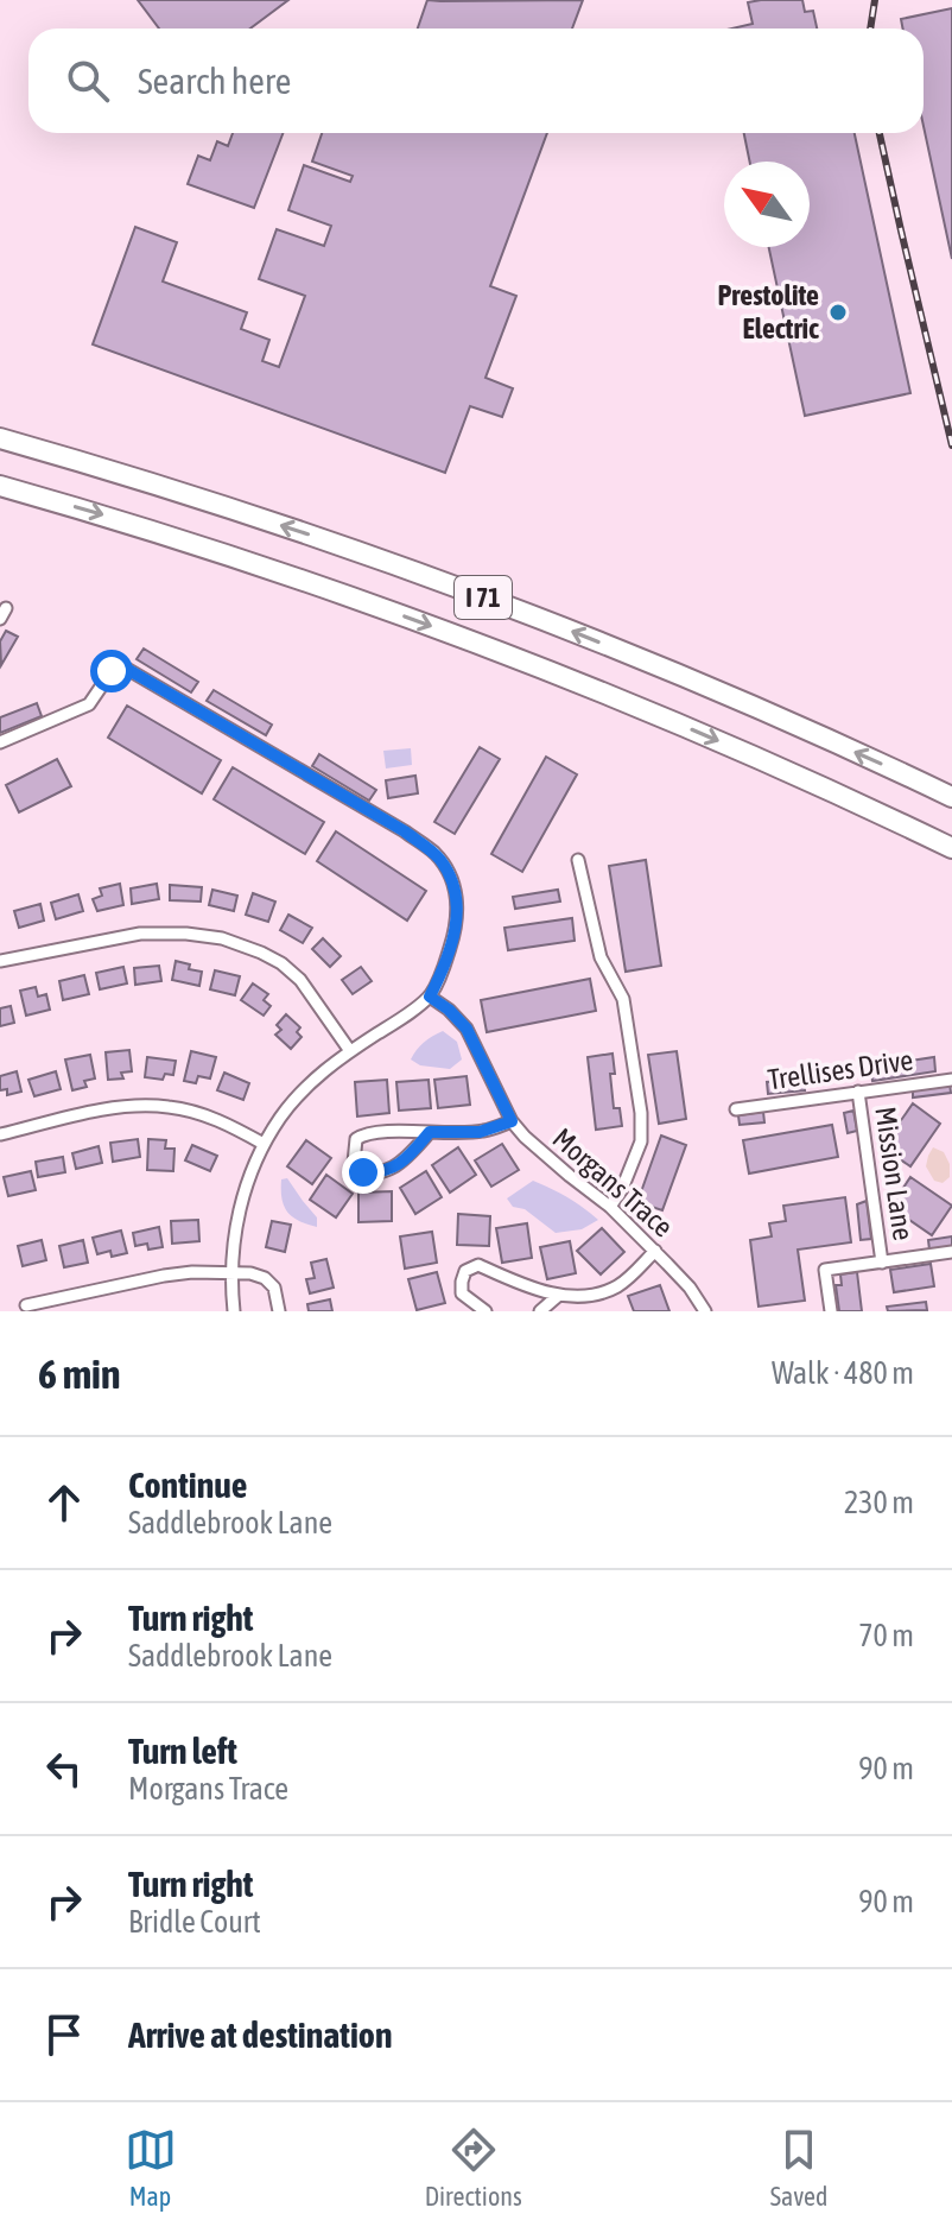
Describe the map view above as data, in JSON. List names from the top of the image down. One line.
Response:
{"streets":{"highway":["I 71"],"street":["Trellises Drive","Mission Lane","Morgans Trace"]},"crossings":[["Trellises Drive","Mission Lane"]],"places":["Prestolite Electric"],"north":"top left","page":{"search":"Search here","heading":["6 min","Walk · 480 m"],"list":[["Continue","Saddlebrook Lane","230 m"],["Turn right","Saddlebrook Lane","70 m"],["Turn left","Morgans Trace","90 m"],["Turn right","Bridle Court","90 m"],"Arrive at destination"],"nav":["Map","Directions","Saved"]}}
